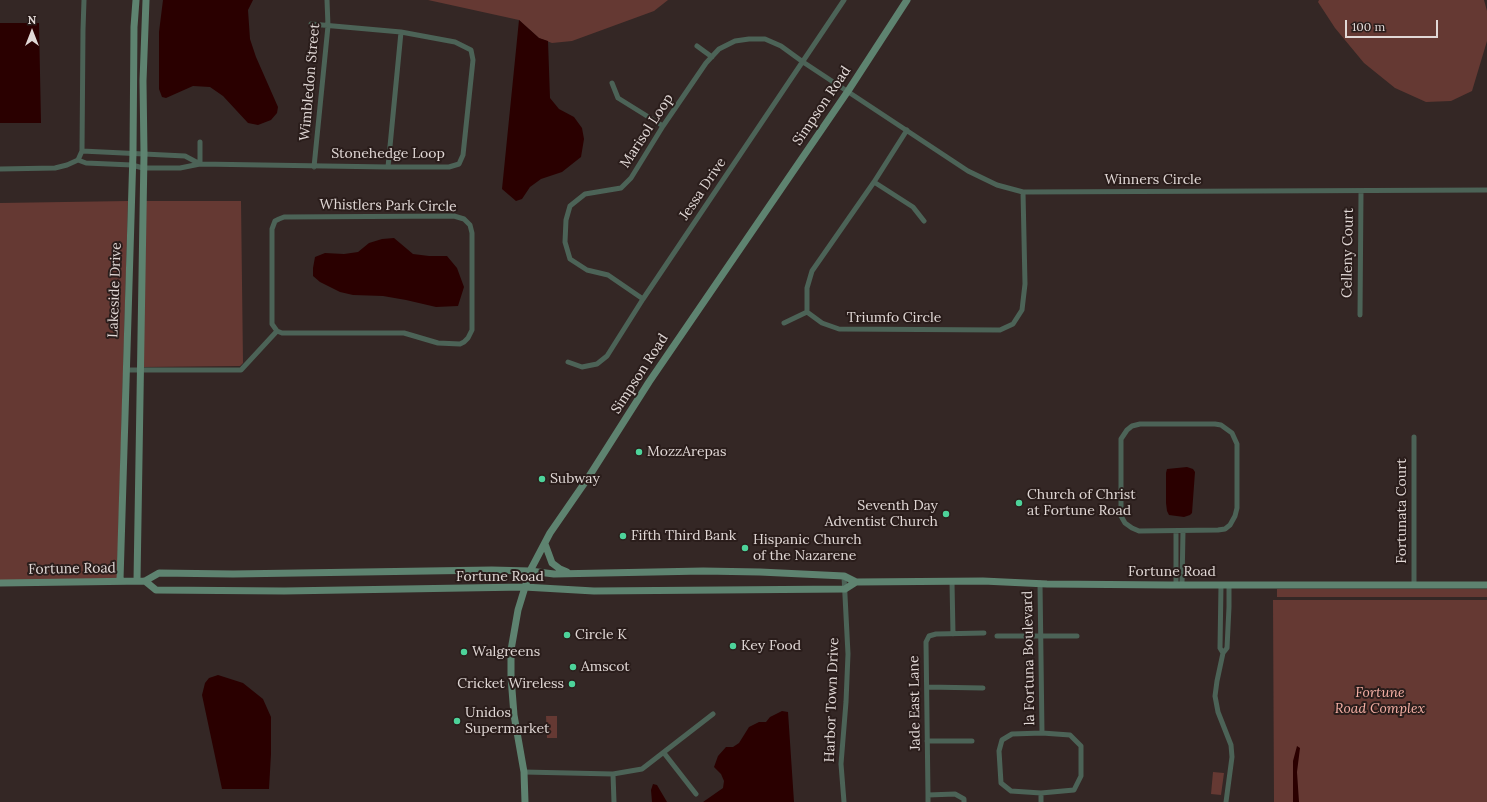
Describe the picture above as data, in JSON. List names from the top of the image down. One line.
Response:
{"streets":{"street":["Wimbledon Street","Simpson Road","Marisol Loop","Stonehedge Loop","Winners Circle","Jessa Drive","Whistlers Park Circle","Celleny Court","Lakeside Drive","Triumfo Circle","Fortunata Court","Fortune Road","la Fortuna Boulevard","Harbor Town Drive","Jade East Lane"]},"crossings":[["Wimbledon Street","Stonehedge Loop"],["Simpson Road","Marisol Loop"],["Simpson Road","Winners Circle"],["Simpson Road","Fortune Road"],["Marisol Loop","Winners Circle"],["Marisol Loop","Jessa Drive"],["Stonehedge Loop","Lakeside Drive"],["Winners Circle","Celleny Court"],["Winners Circle","Triumfo Circle"],["Lakeside Drive","Fortune Road"],["Fortunata Court","Fortune Road"],["Fortune Road","la Fortuna Boulevard"],["Fortune Road","Harbor Town Drive"]],"parks":["Fortune Road Complex"],"places":["MozzArepas","Subway","Church of Christ at Fortune Road","Seventh Day Adventist Church","Fifth Third Bank","Hispanic Church of the Nazarene","Circle K","Key Food","Walgreens","Amscot","Cricket Wireless","Unidos Supermarket"],"scale_bar":"100 m","north":"top"}
